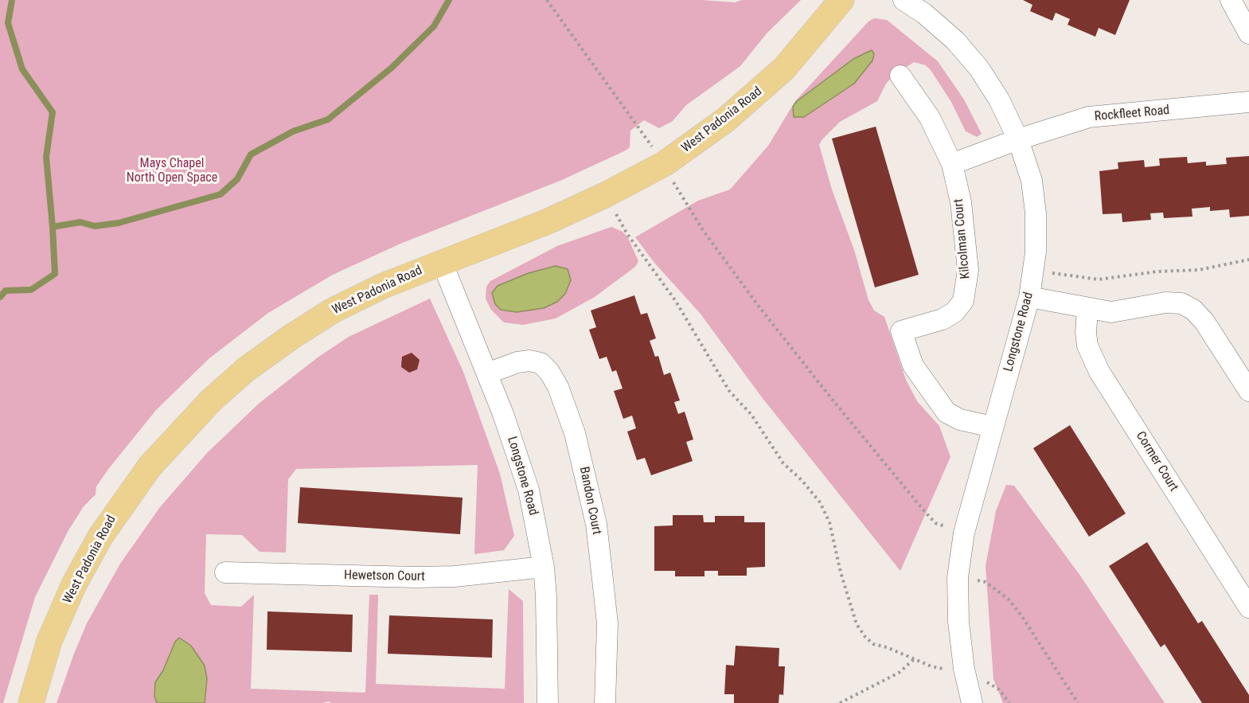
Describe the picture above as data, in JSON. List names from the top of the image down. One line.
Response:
{"streets":{"main road":["West Padonia Road"],"street":["Rockfleet Road","Kilcolman Court","Longstone Road","Cormer Court","Bandon Court","Hewetson Court"]},"crossings":[["Rockfleet Road","Longstone Road"],["West Padonia Road","Longstone Road"],["Kilcolman Court","Longstone Road"],["Longstone Road","Bandon Court"],["Longstone Road","Hewetson Court"]],"parks":["Mays Chapel North Open Space"]}
